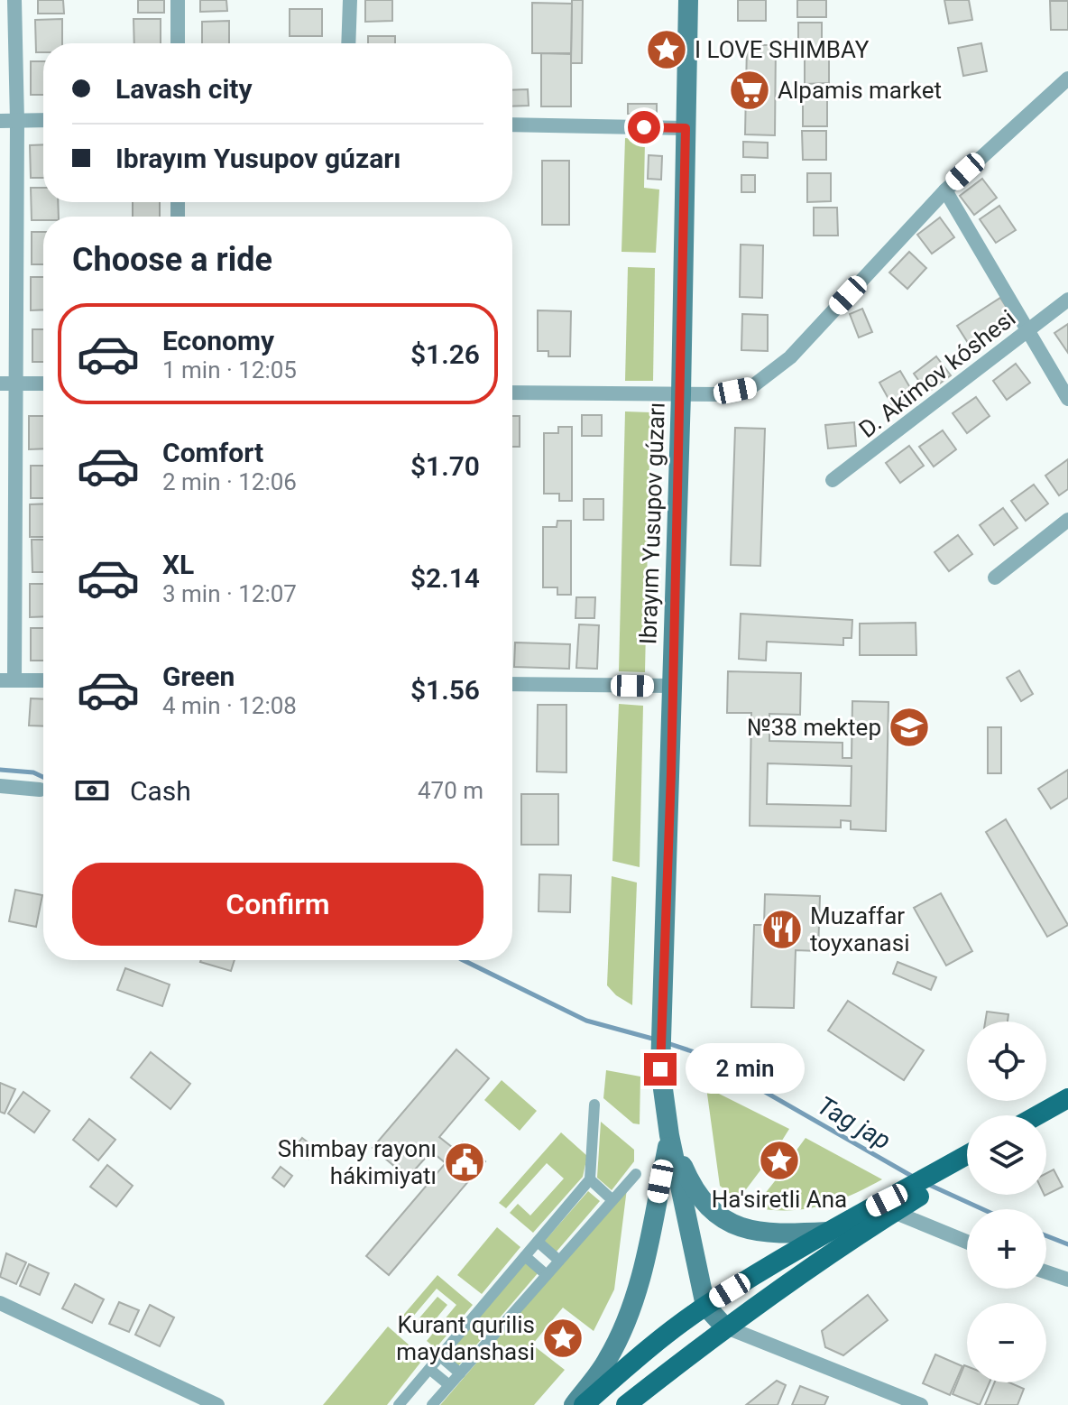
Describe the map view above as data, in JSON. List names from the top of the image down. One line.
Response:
{"streets":{"main road":["Ibrayım Yusupov gúzarı"],"street":["D. Akimov kóshesi"]},"water":["Tag jap"],"places":{"place":["I LOVE SHIMBAY","Ha'siretli Ana","Kurant qurilis maydanshasi"],"supermarket":["Alpamis market"],"school or university":["№38 mektep"],"restaurant":["Muzaffar toyxanasi"],"public building":["Shımbay rayonı hákimiyatı"]},"page":{"banner":["Lavash city","Ibrayım Yusupov gúzarı"],"heading":"Choose a ride","list":[{"name":"Economy","note":"1 min · 12:05","value":"$1.26"},{"name":"Comfort","note":"2 min · 12:06","value":"$1.70"},{"name":"XL","note":"3 min · 12:07","value":"$2.14"},{"name":"Green","note":"4 min · 12:08","value":"$1.56"}],"pay":["Cash","470 m"],"buttons":"Confirm","map_buttons":["+","−"],"bubble":"2 min"}}
